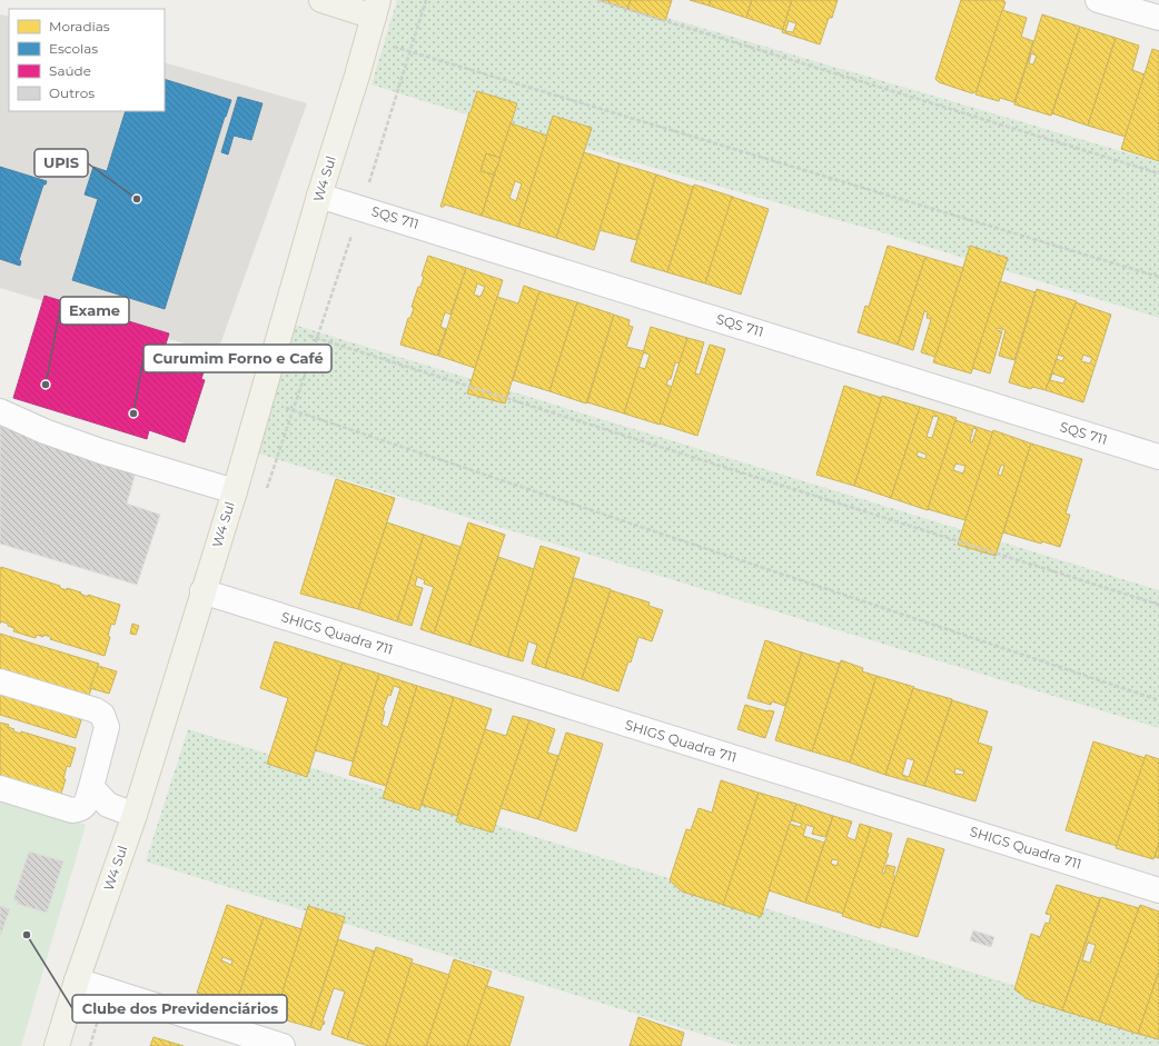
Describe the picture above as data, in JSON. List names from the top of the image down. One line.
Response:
{"streets":{"main road":["W4 Sul"],"street":["SQS 711","SHIGS Quadra 711"]},"crossings":[["W4 Sul","SQS 711"],["W4 Sul","SHIGS Quadra 711"]],"places":["UPIS","Exame","Curumim Forno e Café","Clube dos Previdenciários"],"legend":["Moradias","Escolas","Saúde","Outros"]}
